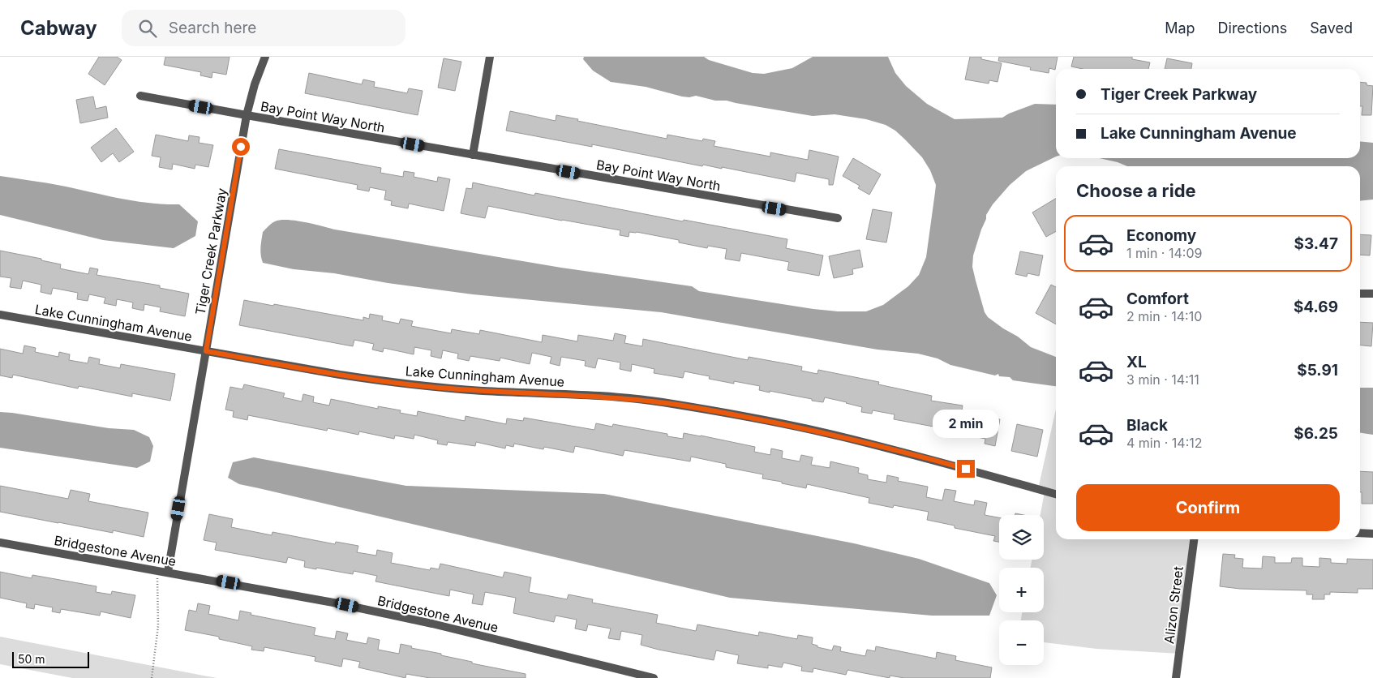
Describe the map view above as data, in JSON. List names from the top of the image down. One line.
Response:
{"streets":{"street":["Bay Point Way North","Tiger Creek Parkway","Lake Cunningham Avenue","Bridgestone Avenue","Alizon Street"]},"crossings":[["Bay Point Way North","Tiger Creek Parkway"],["Tiger Creek Parkway","Lake Cunningham Avenue"],["Tiger Creek Parkway","Bridgestone Avenue"]],"scale_bar":"50 m","page":{"header":"Cabway","search":"Search here","nav":["Map","Directions","Saved"],"banner":["Tiger Creek Parkway","Lake Cunningham Avenue"],"heading":"Choose a ride","list":[{"name":"Economy","note":"1 min · 14:09","value":"$3.47"},{"name":"Comfort","note":"2 min · 14:10","value":"$4.69"},{"name":"XL","note":"3 min · 14:11","value":"$5.91"},{"name":"Black","note":"4 min · 14:12","value":"$6.25"}],"bubble":"2 min","buttons":"Confirm","map_buttons":["+","−"],"scale":"50 m"}}
